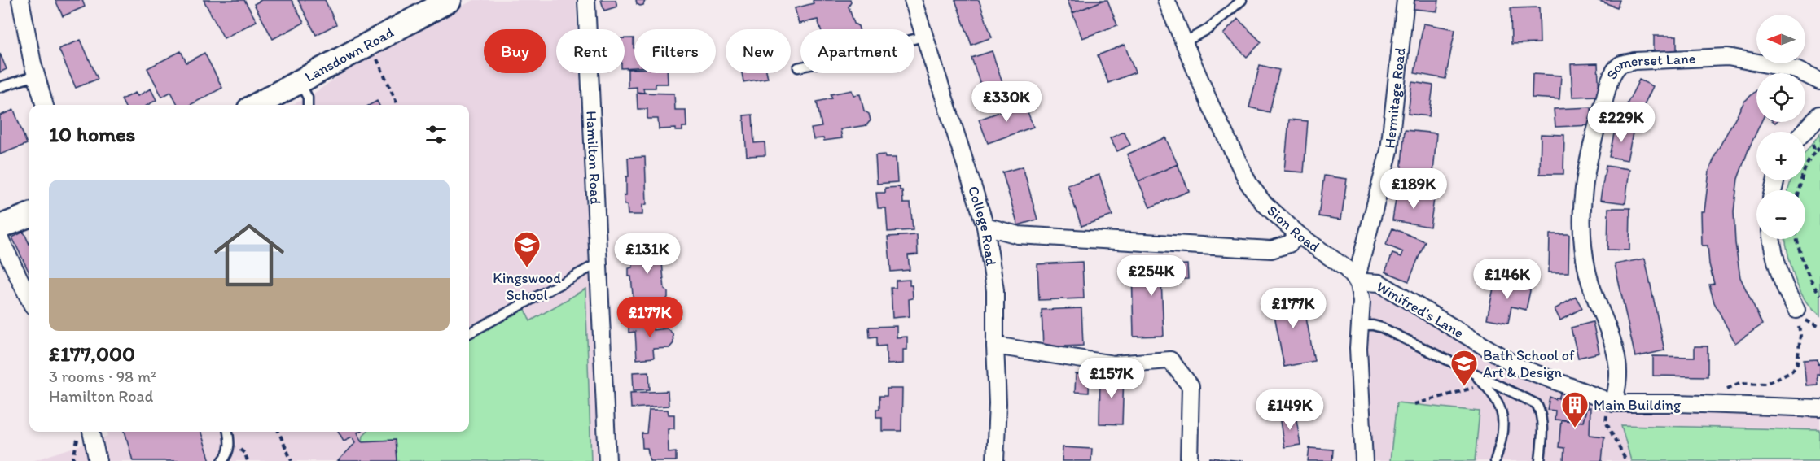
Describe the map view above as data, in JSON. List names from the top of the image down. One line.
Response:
{"streets":{"street":["Lansdown Road","Somerset Lane","Hermitage Road","Hamilton Road","College Road","Sion Road","Winifred's Lane"]},"crossings":[["Somerset Lane","Winifred's Lane"],["Hermitage Road","Sion Road"],["Hermitage Road","Winifred's Lane"],["Sion Road","Winifred's Lane"]],"places":{"school or university":["Kingswood School","Bath School of Art & Design"],"building":["Main Building"]},"north":"left","page":{"map_buttons":["+","−"],"chip":["Buy","Rent","Filters","New","Apartment"],"price":["£330K","£229K","£189K","£131K","£254K","£146K","£177K","£177K","£157K","£149K"],"heading":"10 homes","list":[{"name":"£177,000","note":"3 rooms · 98 m² · Hamilton Road"}]}}
